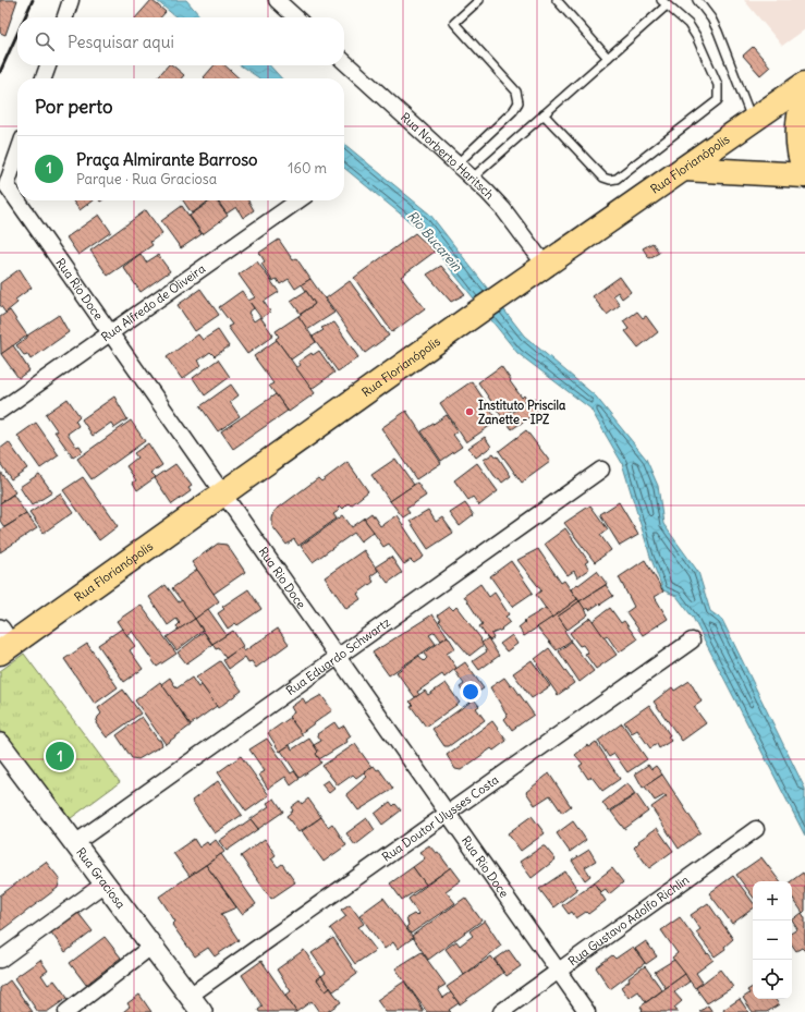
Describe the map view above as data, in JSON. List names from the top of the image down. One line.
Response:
{"streets":{"main road":["Rua Florianópolis","Rua Graciosa"],"street":["Rua Norberto Haritsch","Rua Rio Doce","Rua Alfredo de Oliveira","Rua Eduardo Schwartz","Rua Doutor Ulysses Costa","Rua Gustavo Adolfo Richlin"]},"crossings":[["Rua Norberto Haritsch","Rua Florianópolis"],["Rua Florianópolis","Rua Rio Doce"],["Rua Rio Doce","Rua Alfredo de Oliveira"],["Rua Rio Doce","Rua Eduardo Schwartz"],["Rua Rio Doce","Rua Doutor Ulysses Costa"],["Rua Rio Doce","Rua Gustavo Adolfo Richlin"],["Rua Eduardo Schwartz","Rua Graciosa"],["Rua Doutor Ulysses Costa","Rua Graciosa"]],"water":["Rio Bucarein"],"places":["Instituto Priscila Zanette - IPZ"],"page":{"search":"Pesquisar aqui","heading":"Por perto","list":[{"mark":"1","name":"Praça Almirante Barroso","note":"Parque · Rua Graciosa","value":"160 m"}],"pins":"1","map_buttons":["+","−"]}}
